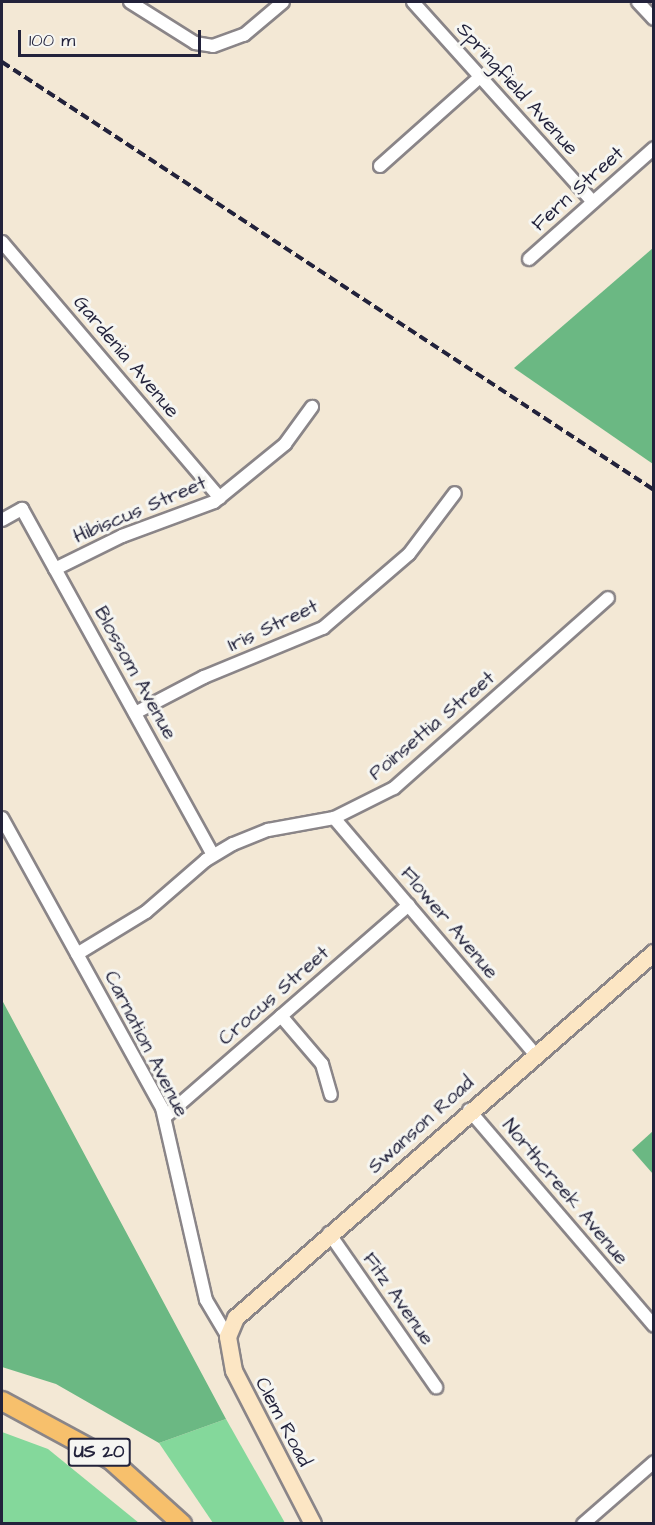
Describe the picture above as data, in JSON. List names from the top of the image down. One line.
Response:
{"streets":{"main road":["US 20"],"street":["Springfield Avenue","Fern Street","Gardenia Avenue","Hibiscus Street","Iris Street","Blossom Avenue","Poinsettia Street","Flower Avenue","Crocus Street","Carnation Avenue","Swanson Road","Northcreek Avenue","Fitz Avenue","Clem Road"]},"crossings":[["Springfield Avenue","Fern Street"],["Gardenia Avenue","Hibiscus Street"],["Hibiscus Street","Blossom Avenue"],["Iris Street","Blossom Avenue"],["Blossom Avenue","Poinsettia Street"],["Poinsettia Street","Flower Avenue"],["Poinsettia Street","Carnation Avenue"],["Flower Avenue","Crocus Street"],["Flower Avenue","Swanson Road"],["Crocus Street","Carnation Avenue"],["Carnation Avenue","Swanson Road"],["Carnation Avenue","Clem Road"],["Swanson Road","Northcreek Avenue"],["Swanson Road","Fitz Avenue"],["Swanson Road","Clem Road"]],"scale_bar":"100 m"}
